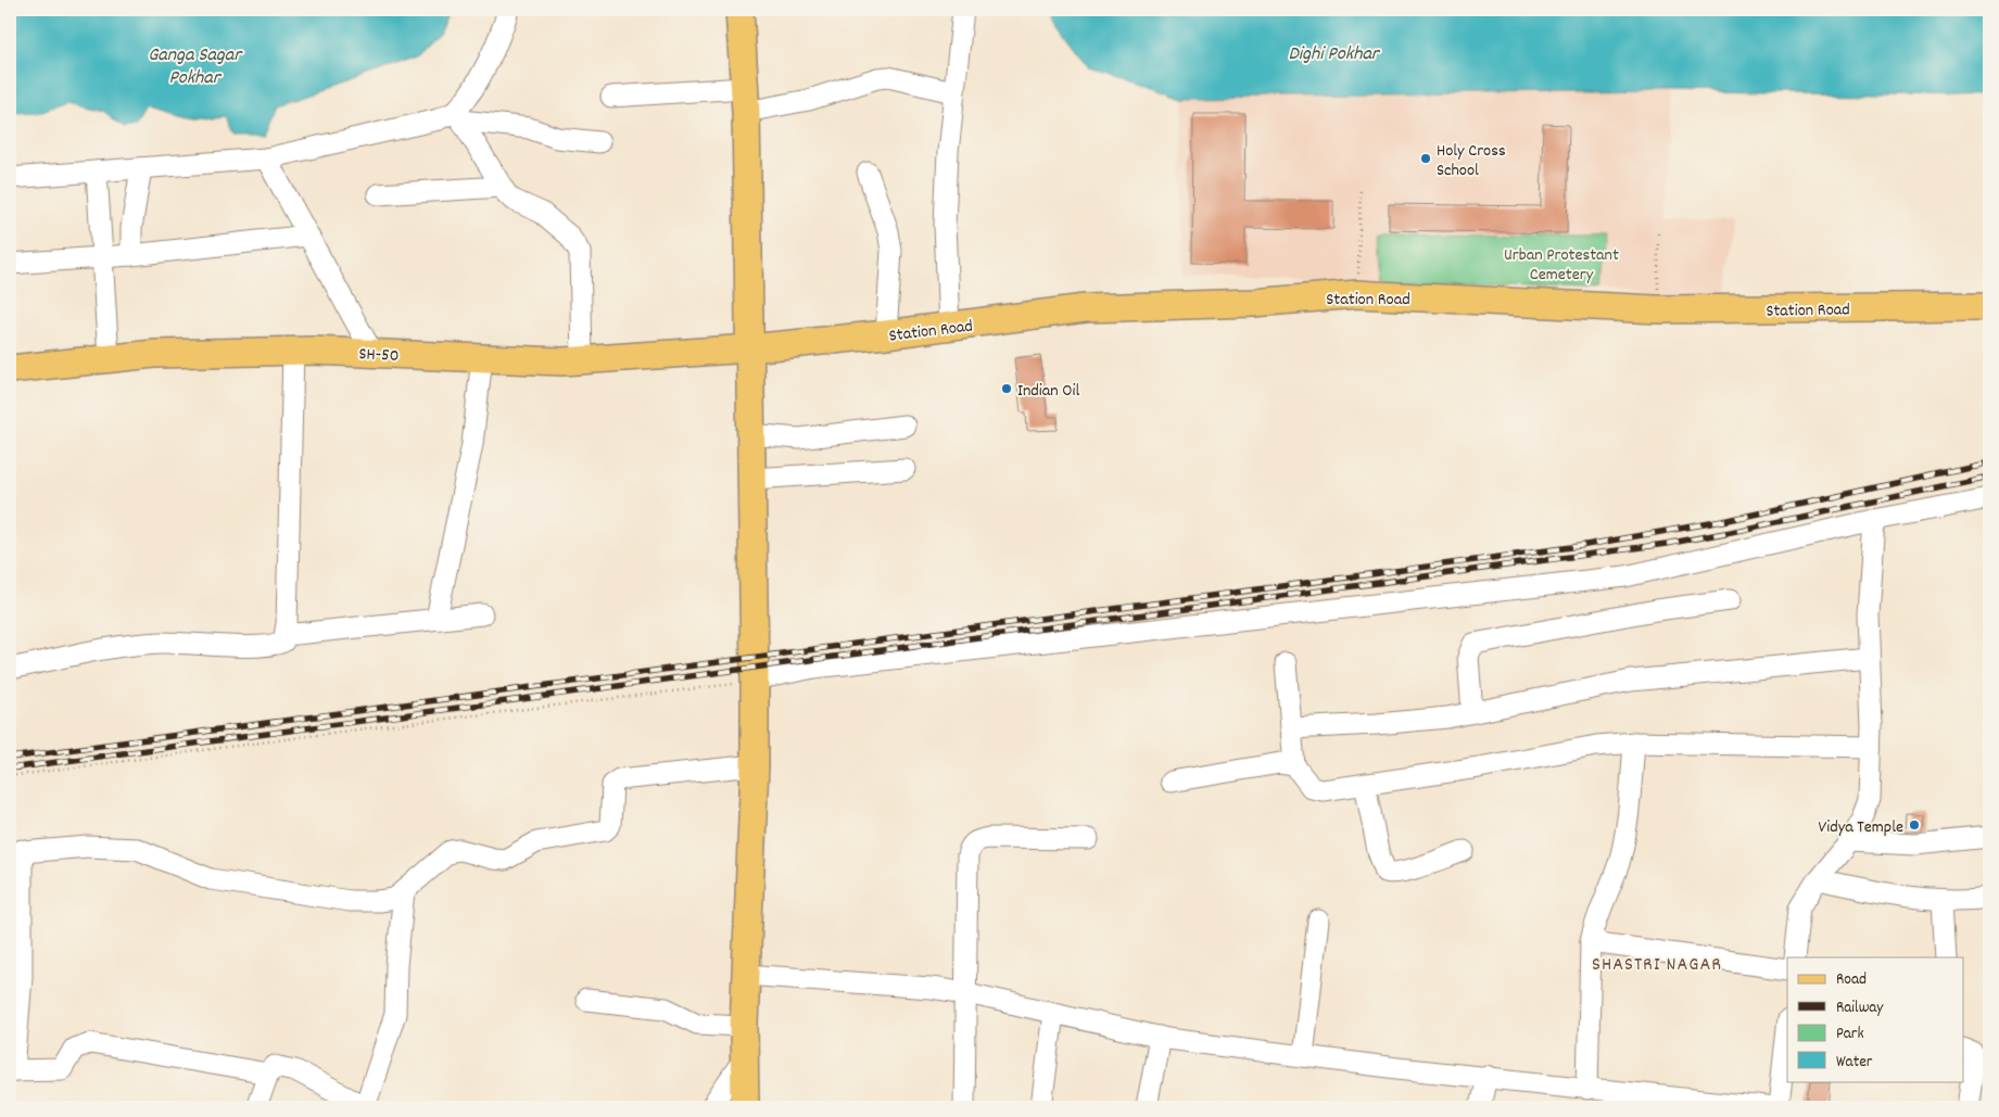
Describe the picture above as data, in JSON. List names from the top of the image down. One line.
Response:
{"streets":{"main road":["Station Road","SH-50"]},"crossings":[["Station Road","SH-50"]],"districts":["SHASTRI NAGAR"],"water":["Dighi Pokhar","Ganga Sagar Pokhar"],"parks":["Urban Protestant Cemetery"],"places":["Holy Cross School","Indian Oil","Vidya Temple"],"legend":["Road","Railway","Park","Water"]}
